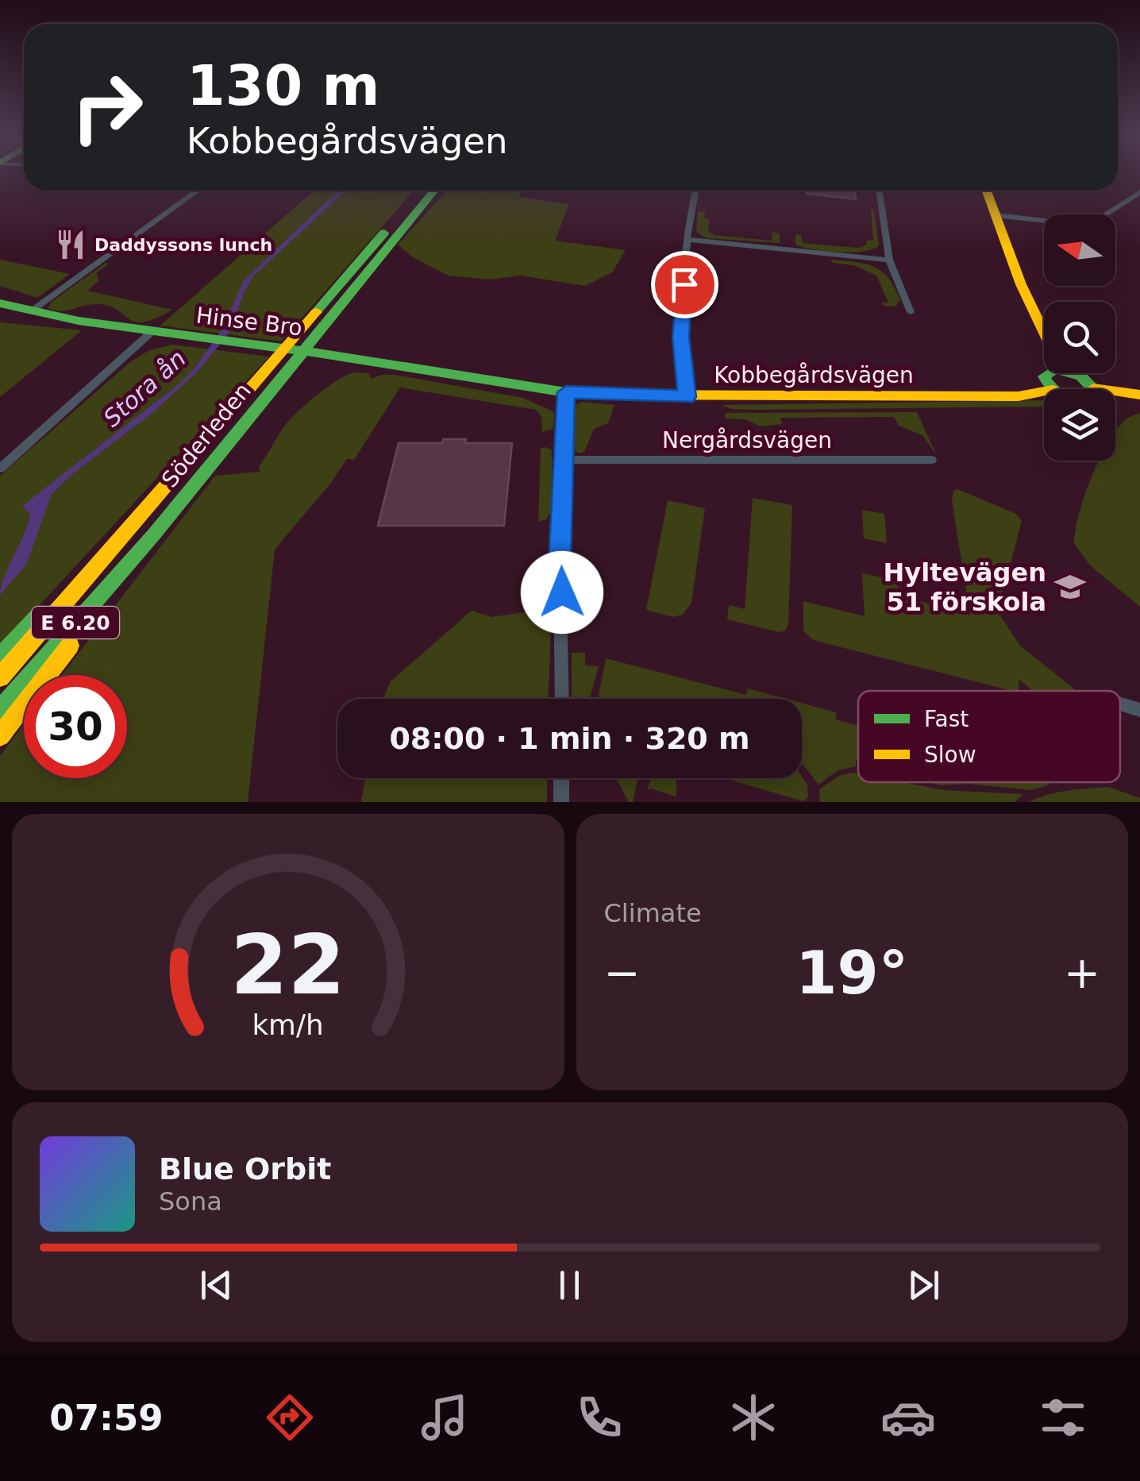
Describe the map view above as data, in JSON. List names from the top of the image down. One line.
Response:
{"streets":{"main road":["Hinse Bro","Kobbegårdsvägen","Söderleden","E 6.20"],"street":["Nergårdsvägen"]},"crossings":[["Hinse Bro","Kobbegårdsvägen"]],"water":["Stora ån"],"places":{"restaurant":["Daddyssons lunch"],"school or university":["Hyltevägen 51 förskola"]},"legend":["Fast","Slow"],"north":"left","page":{"turn":["130 m","Kobbegårdsvägen"],"limit":"30","trip":"08:00 · 1 min · 320 m","tile":"Climate","heat":["−","19°","+"],"song":["Blue Orbit","Sona"],"tabs":"07:59","gauge":["22","km/h"]}}
